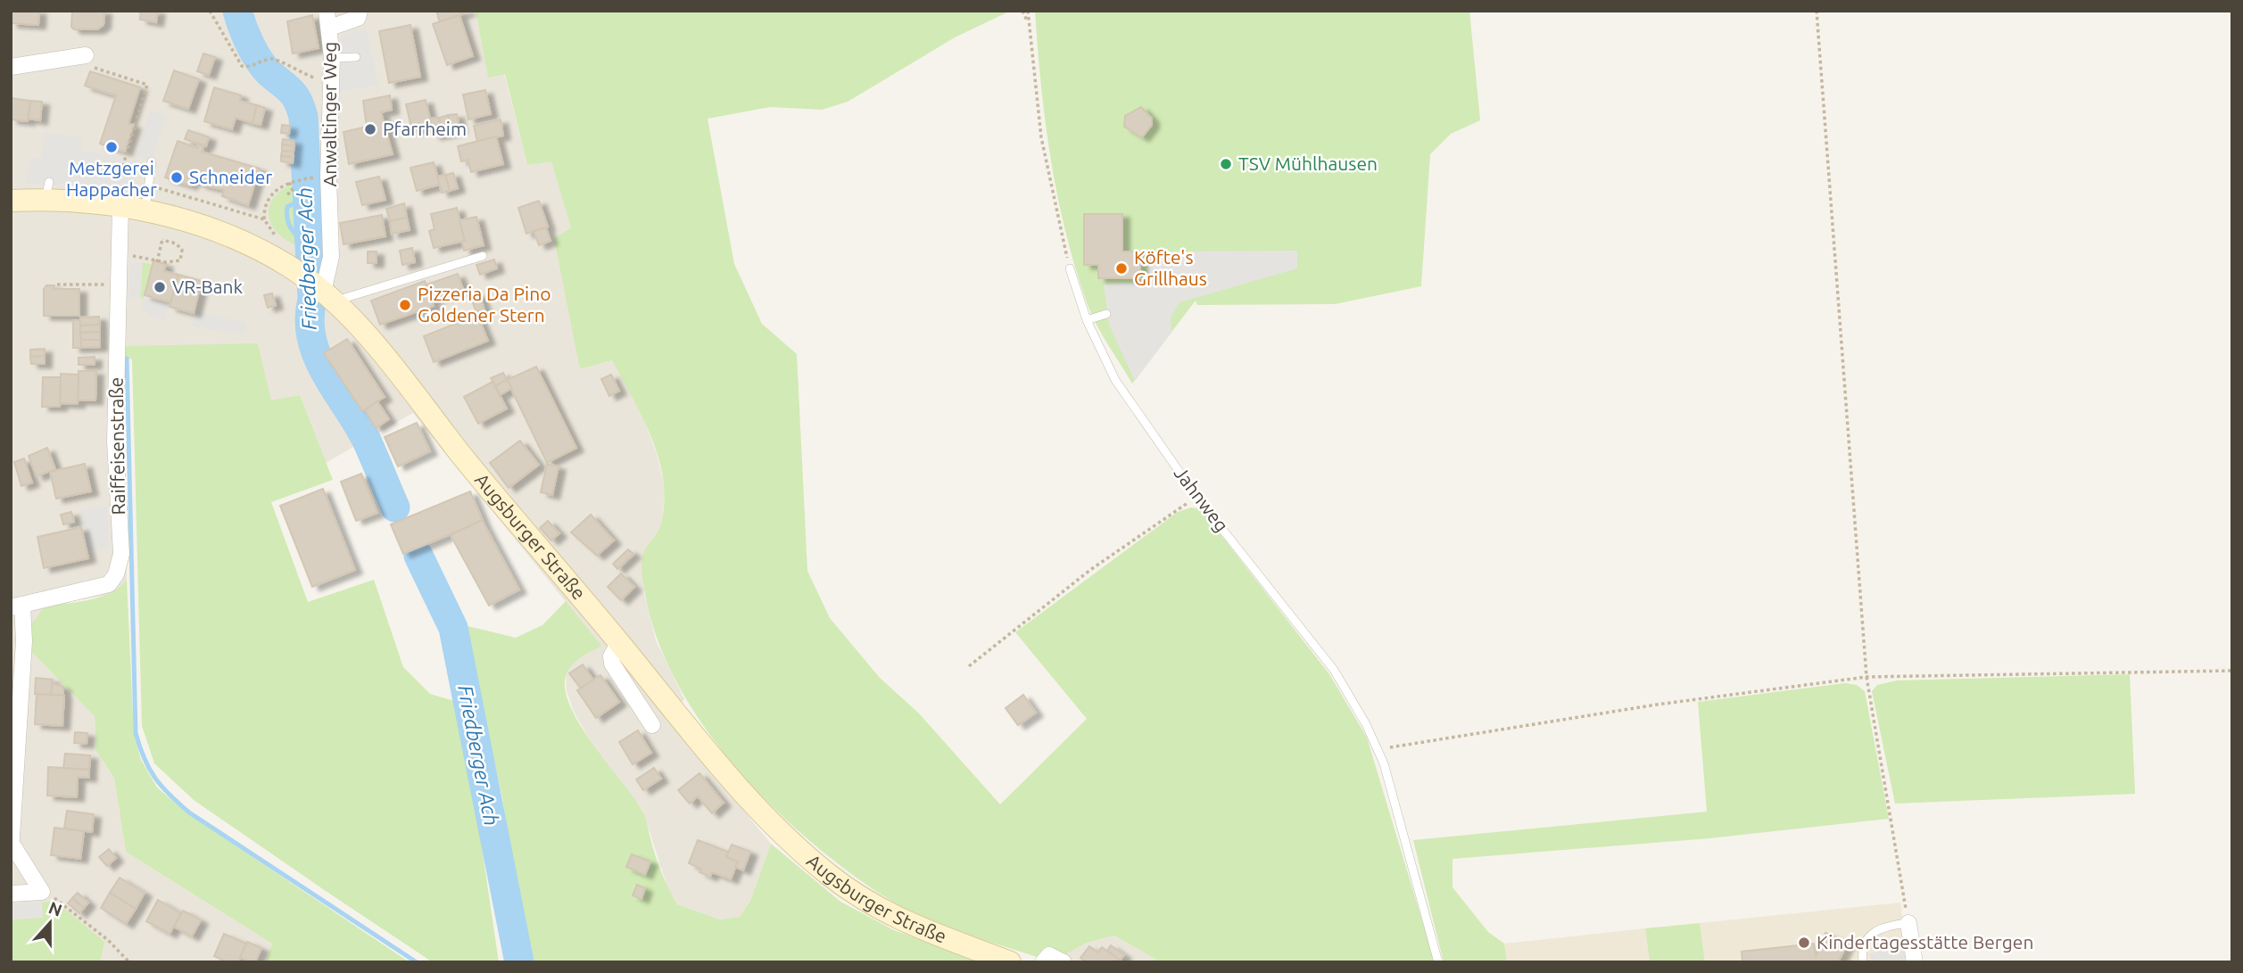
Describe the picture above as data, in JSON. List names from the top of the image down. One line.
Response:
{"streets":{"main road":["Augsburger Straße"],"street":["Anwaltinger Weg","Raiffeisenstraße"],"lane":["Jahnweg"]},"crossings":[["Anwaltinger Weg","Augsburger Straße"],["Raiffeisenstraße","Augsburger Straße"]],"water":["Friedberger Ach"],"places":["Pfarrheim","Metzgerei Happacher","TSV Mühlhausen","Schneider","Köfte's Grillhaus","VR-Bank","Pizzeria Da Pino Goldener Stern","Kindertagesstätte Bergen"],"north":"top"}
